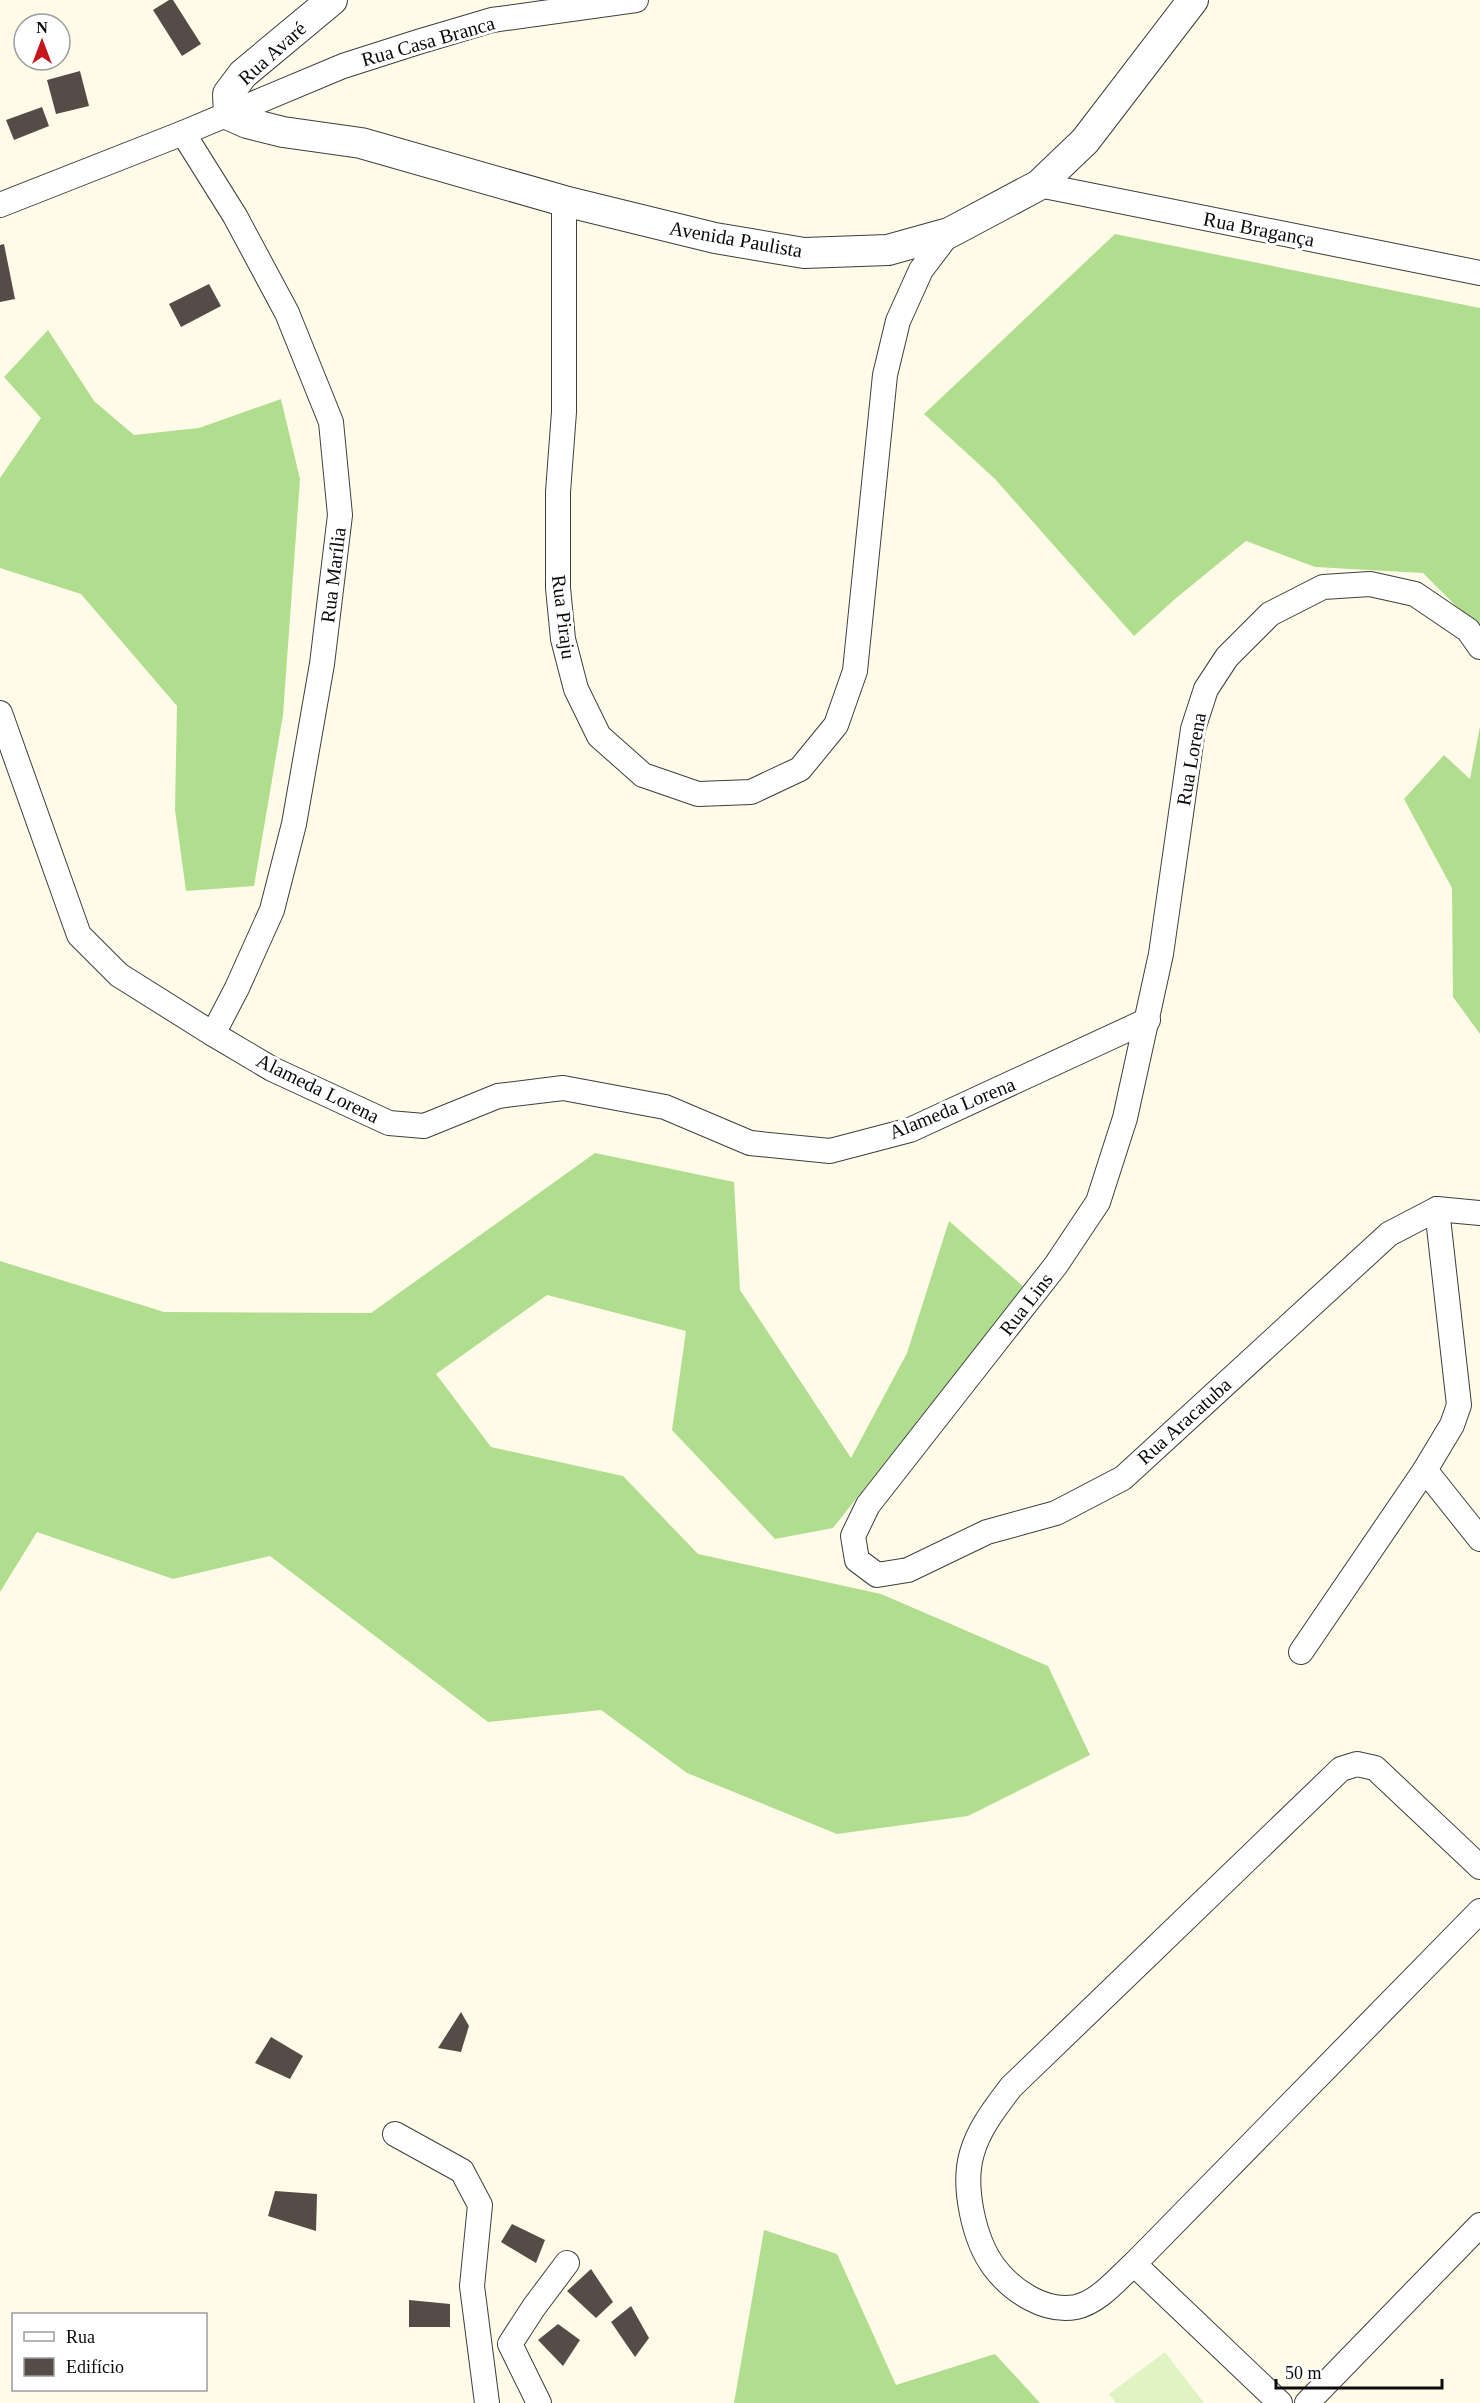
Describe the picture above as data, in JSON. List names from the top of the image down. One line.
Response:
{"streets":{"street":["Rua Casa Branca","Rua Avaré","Rua Bragança","Avenida Paulista","Rua Marília","Rua Piraju","Rua Lorena","Alameda Lorena","Rua Lins","Rua Aracatuba"]},"crossings":[["Rua Casa Branca","Rua Avaré"],["Rua Casa Branca","Avenida Paulista"],["Rua Casa Branca","Rua Marília"],["Rua Avaré","Avenida Paulista"],["Rua Bragança","Avenida Paulista"],["Avenida Paulista","Rua Piraju"],["Rua Marília","Alameda Lorena"],["Rua Lorena","Alameda Lorena"],["Rua Lorena","Rua Lins"],["Alameda Lorena","Rua Lins"],["Rua Lins","Rua Aracatuba"]],"legend":["Rua","Edifício"],"scale_bar":"50 m","north":"top"}
